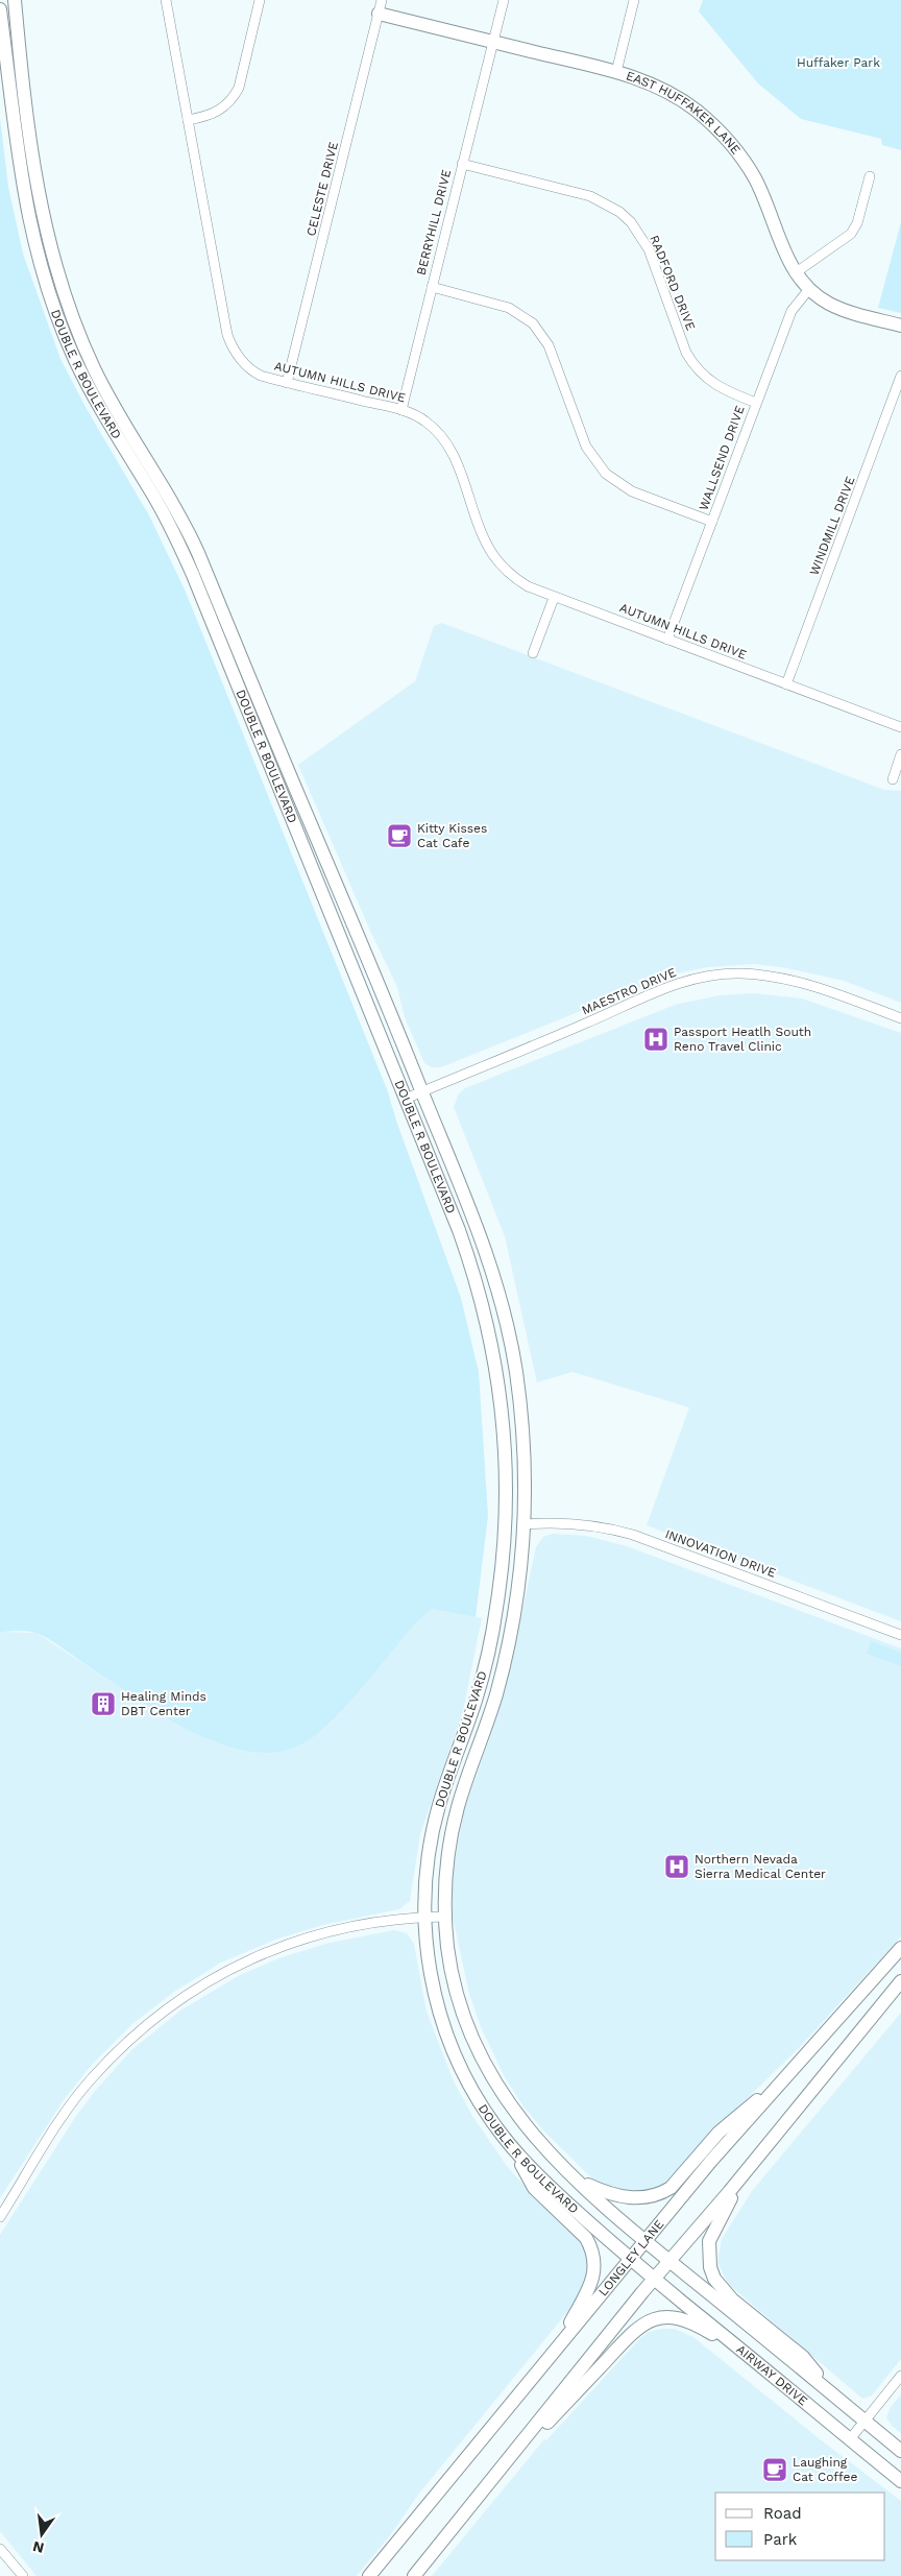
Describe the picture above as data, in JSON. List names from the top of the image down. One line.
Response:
{"streets":{"main road":["EAST HUFFAKER LANE","DOUBLE R BOULEVARD","LONGLEY LANE","AIRWAY DRIVE"],"street":["CELESTE DRIVE","BERRYHILL DRIVE","RADFORD DRIVE","AUTUMN HILLS DRIVE","WALLSEND DRIVE","WINDMILL DRIVE","MAESTRO DRIVE","INNOVATION DRIVE"]},"crossings":[["EAST HUFFAKER LANE","CELESTE DRIVE"],["EAST HUFFAKER LANE","BERRYHILL DRIVE"],["EAST HUFFAKER LANE","WALLSEND DRIVE"],["CELESTE DRIVE","AUTUMN HILLS DRIVE"],["BERRYHILL DRIVE","RADFORD DRIVE"],["BERRYHILL DRIVE","AUTUMN HILLS DRIVE"],["RADFORD DRIVE","WALLSEND DRIVE"],["DOUBLE R BOULEVARD","MAESTRO DRIVE"],["DOUBLE R BOULEVARD","INNOVATION DRIVE"],["DOUBLE R BOULEVARD","LONGLEY LANE"],["DOUBLE R BOULEVARD","AIRWAY DRIVE"],["AUTUMN HILLS DRIVE","WALLSEND DRIVE"],["AUTUMN HILLS DRIVE","WINDMILL DRIVE"]],"parks":["Huffaker Park"],"places":{"cafe":["Kitty Kisses Cat Cafe","Laughing Cat Coffee"],"hospital":["Passport Heatlh South Reno Travel Clinic","Northern Nevada Sierra Medical Center"],"building":["Healing Minds DBT Center"]},"legend":["Road","Park"],"north":"bottom"}
